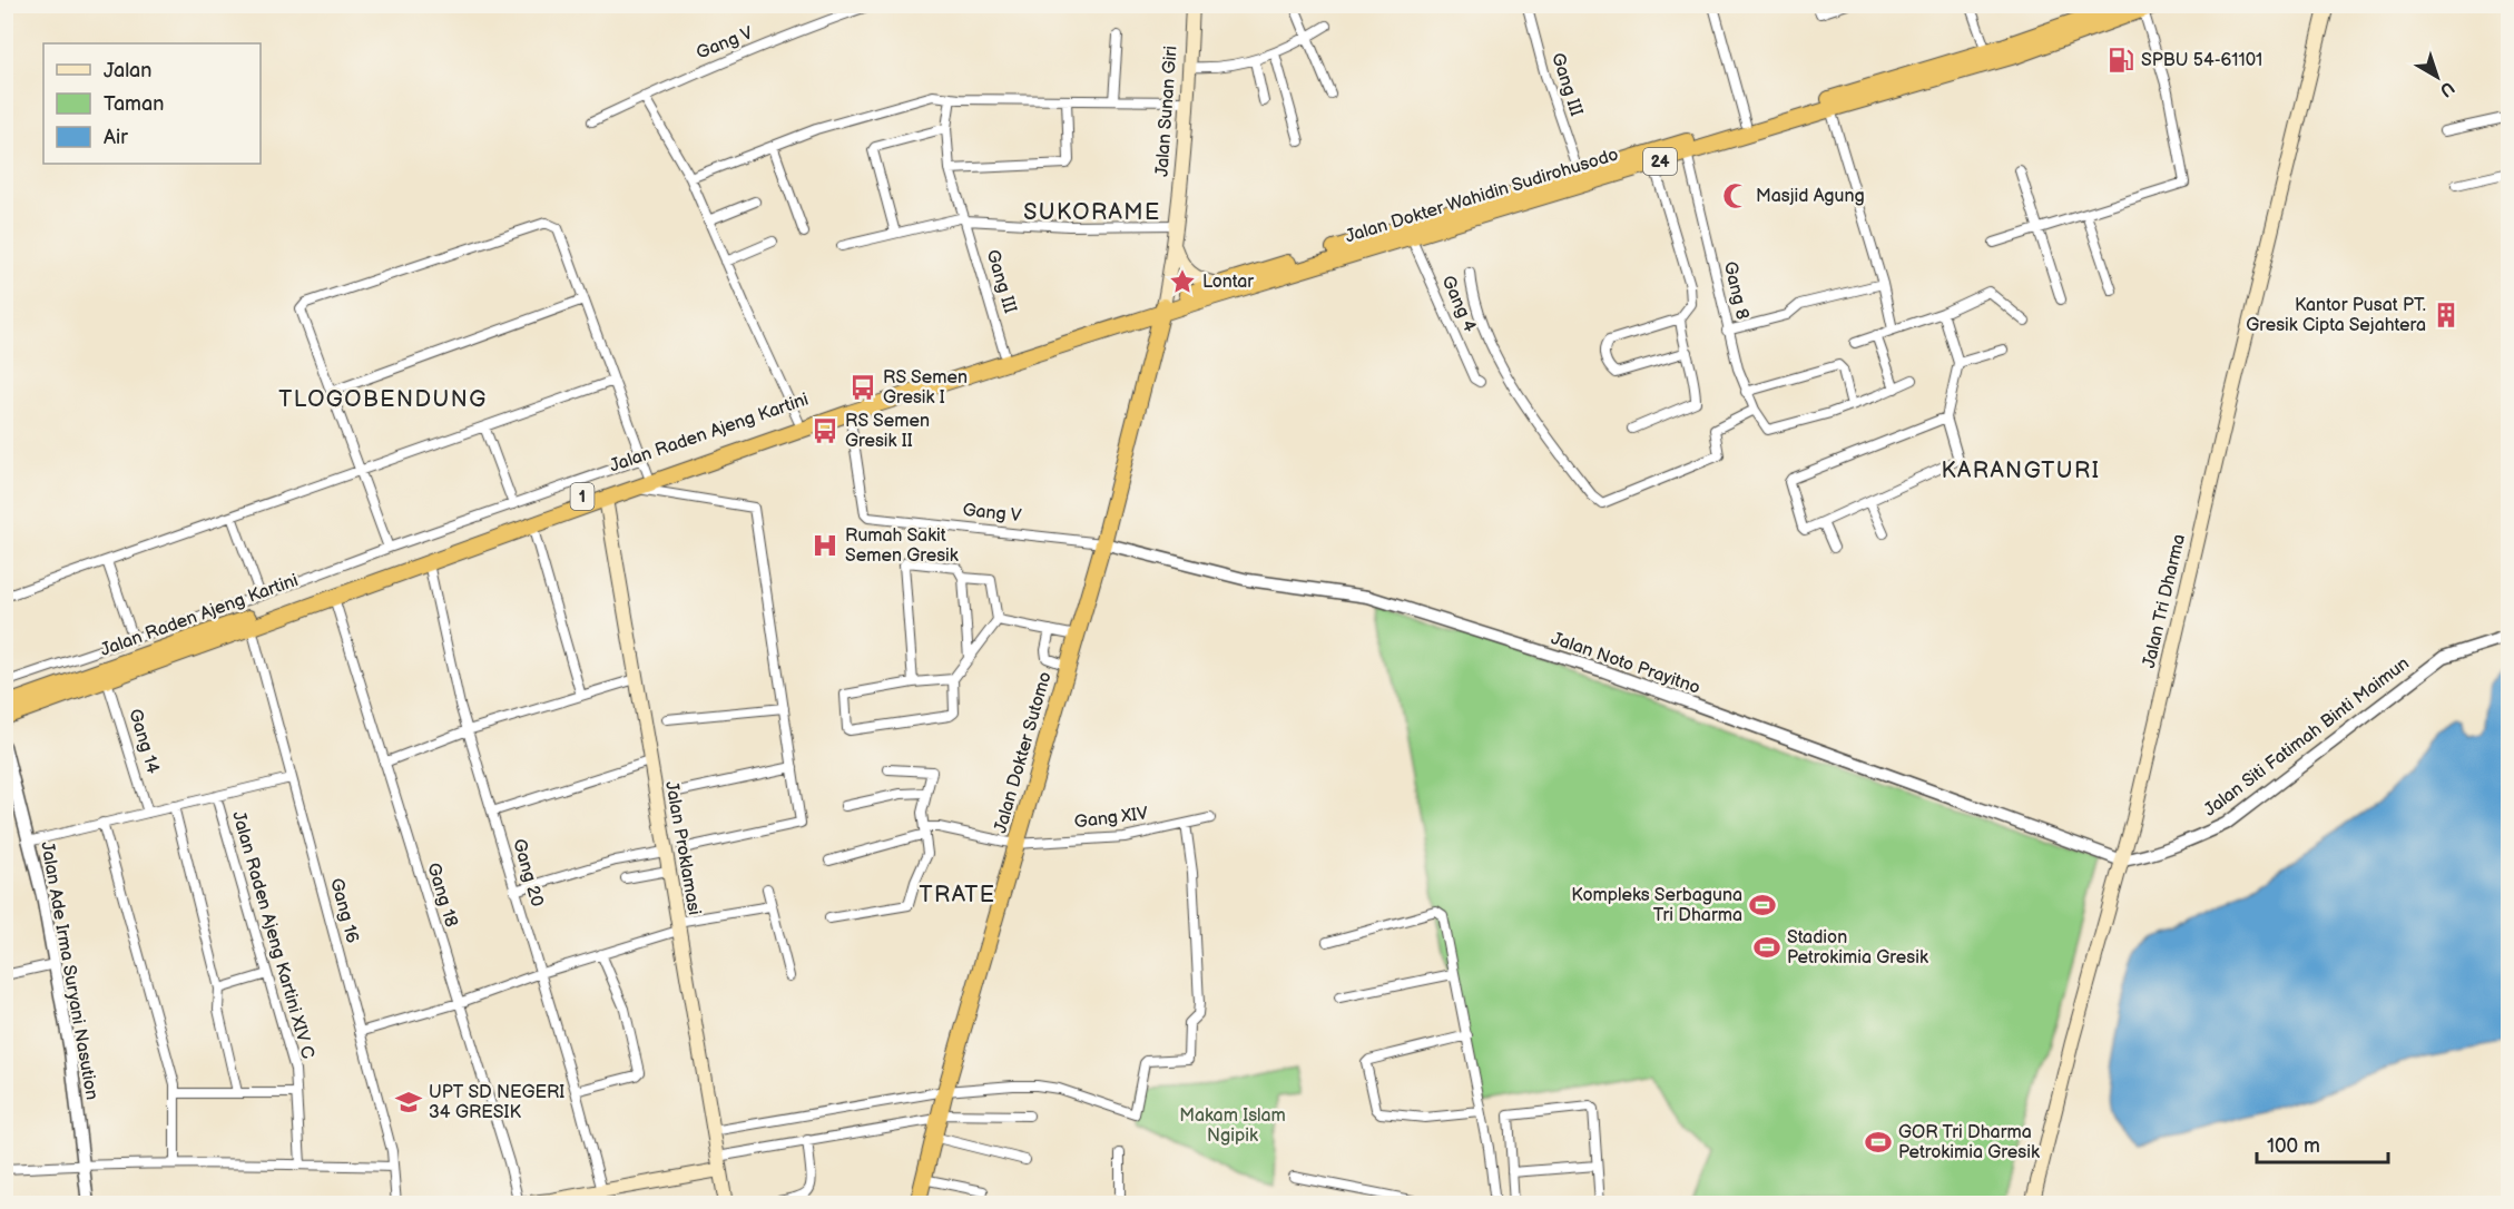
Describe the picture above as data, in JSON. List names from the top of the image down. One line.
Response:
{"streets":{"highway":["24","Jalan Dokter Wahidin Sudirohusodo","Jalan Raden Ajeng Kartini","1","Jalan Dokter Sutomo"],"main road":["Jalan Sunan Giri","Jalan Tri Dharma","Jalan Proklamasi"],"street":["Gang V","Gang III","Gang 8","Gang 4","Jalan Noto Prayitno","Jalan Siti Fatimah Binti Maimun","Gang 14","Gang XIV","Gang 20","Gang 18","Gang 16","Jalan Raden Ajeng Kartini XIV C","Jalan Ade Irma Suryani Nasution"]},"crossings":[["Gang V","Jalan Raden Ajeng Kartini"],["Gang V","Jalan Noto Prayitno"],["Gang V","Jalan Dokter Sutomo"],["Gang III","Jalan Dokter Wahidin Sudirohusodo"],["Gang III","Jalan Raden Ajeng Kartini"],["Jalan Sunan Giri","Jalan Dokter Wahidin Sudirohusodo"],["Jalan Sunan Giri","Jalan Raden Ajeng Kartini"],["Jalan Sunan Giri","Jalan Dokter Sutomo"],["Jalan Dokter Wahidin Sudirohusodo","Gang 8"],["Jalan Dokter Wahidin Sudirohusodo","Gang 4"],["Jalan Dokter Wahidin Sudirohusodo","Jalan Raden Ajeng Kartini"],["Jalan Dokter Wahidin Sudirohusodo","Jalan Dokter Sutomo"],["Jalan Raden Ajeng Kartini","Gang 14"],["Jalan Raden Ajeng Kartini","Jalan Dokter Sutomo"],["Jalan Raden Ajeng Kartini","Jalan Proklamasi"],["Jalan Raden Ajeng Kartini","Gang 20"],["Jalan Raden Ajeng Kartini","Gang 18"],["Jalan Raden Ajeng Kartini","Gang 16"],["Jalan Tri Dharma","Jalan Noto Prayitno"],["Jalan Tri Dharma","Jalan Siti Fatimah Binti Maimun"],["Jalan Noto Prayitno","Jalan Siti Fatimah Binti Maimun"],["Jalan Noto Prayitno","Jalan Dokter Sutomo"],["Jalan Dokter Sutomo","Gang XIV"]],"districts":["SUKORAME","TLOGOBENDUNG","KARANGTURI","TRATE"],"parks":["Makam Islam Ngipik"],"places":{"fuel station":["SPBU 54-61101"],"mosque":["Masjid Agung"],"place":["Lontar"],"building":["Kantor Pusat PT. Gresik Cipta Sejahtera"],"bus stop":["RS Semen Gresik I","RS Semen Gresik II"],"hospital":["Rumah Sakit Semen Gresik"],"sports":["Kompleks Serbaguna Tri Dharma","Stadion Petrokimia Gresik","GOR Tri Dharma Petrokimia Gresik"],"school or university":["UPT SD NEGERI 34 GRESIK"]},"legend":["Jalan","Taman","Air"],"scale_bar":"100 m","north":"bottom right"}
